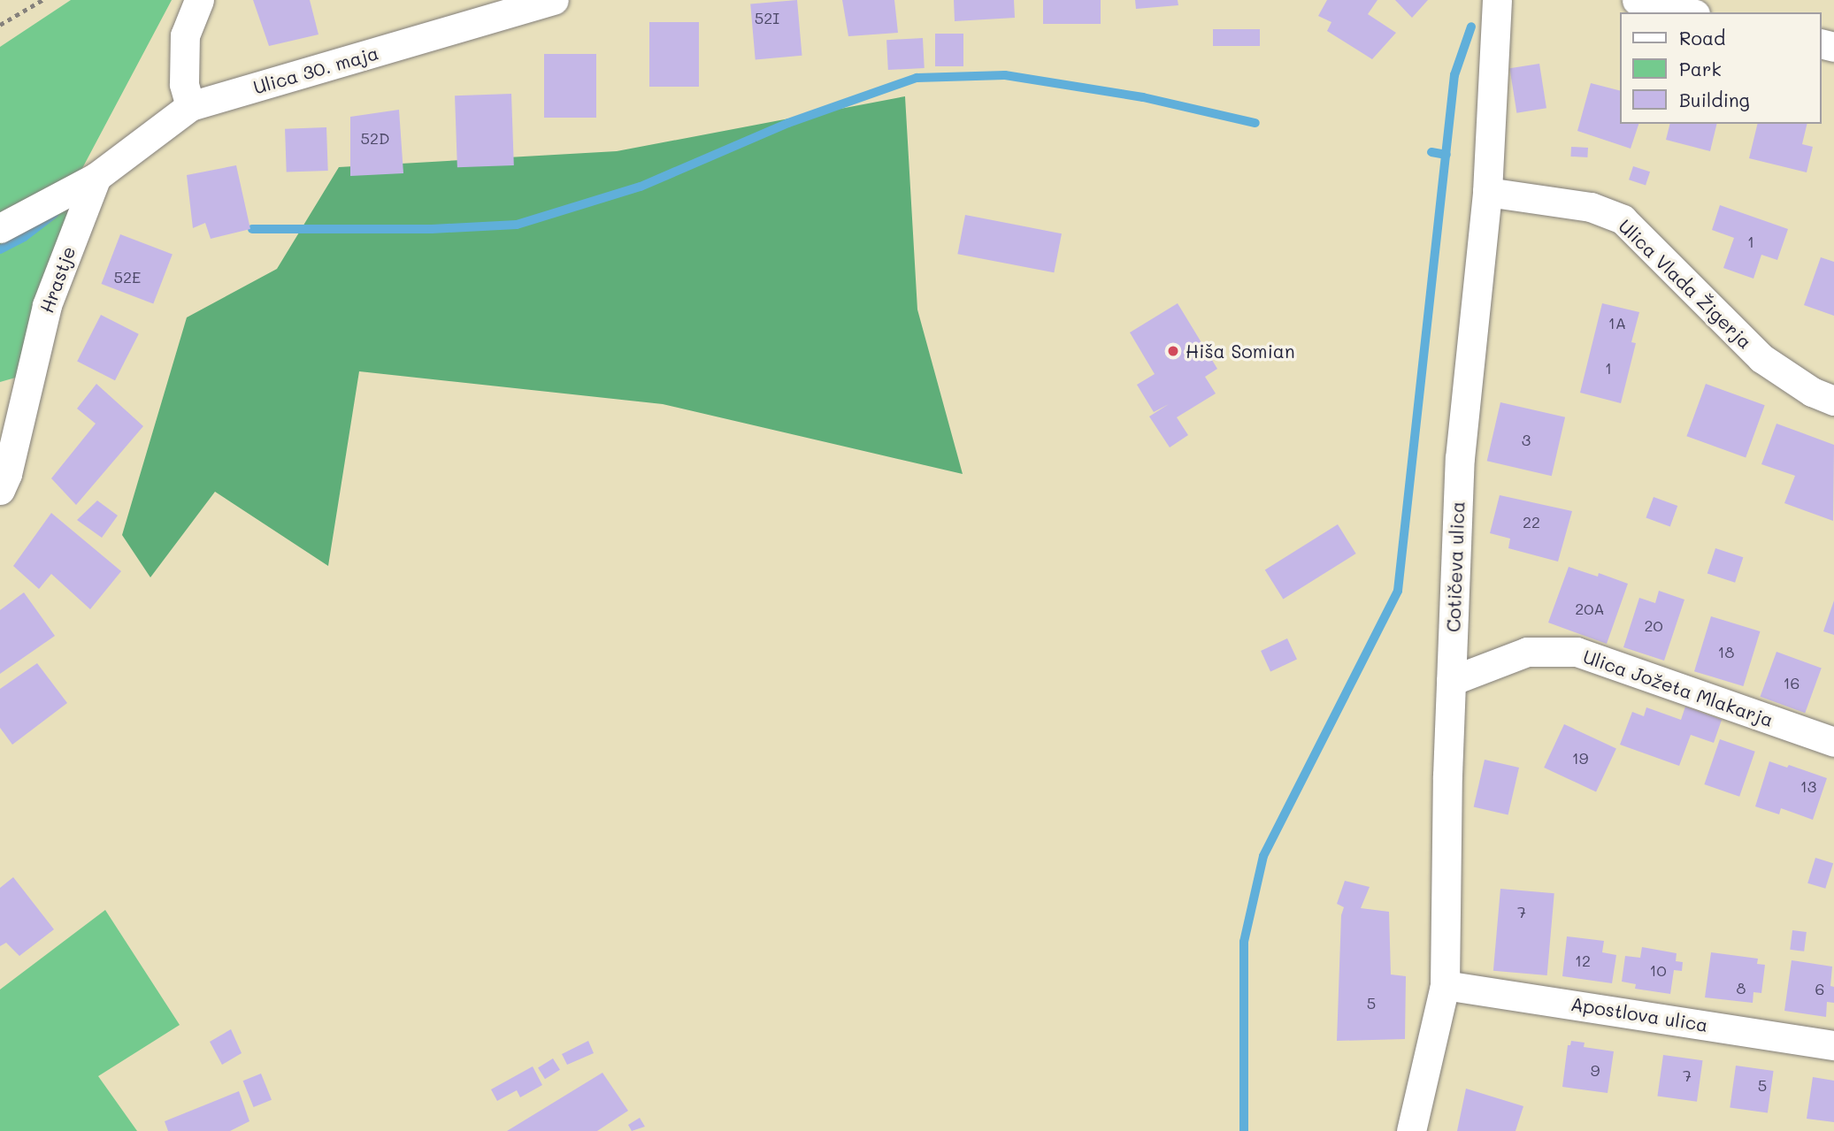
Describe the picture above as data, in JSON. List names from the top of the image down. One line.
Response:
{"streets":{"street":["Ulica 30. maja","Hrastje","Ulica Vlada Žigerja","Cotičeva ulica","Ulica Jožeta Mlakarja","Apostlova ulica"]},"crossings":[["Ulica 30. maja","Hrastje"],["Ulica Vlada Žigerja","Cotičeva ulica"],["Cotičeva ulica","Ulica Jožeta Mlakarja"],["Cotičeva ulica","Apostlova ulica"]],"places":["Hiša Somian"],"house_numbers":["52I","52D","1","52E","1A","1","3","22","20A","20","18","16","19","13","7","12","10","8","6","5","9","7","5"],"legend":["Road","Park","Building"]}
